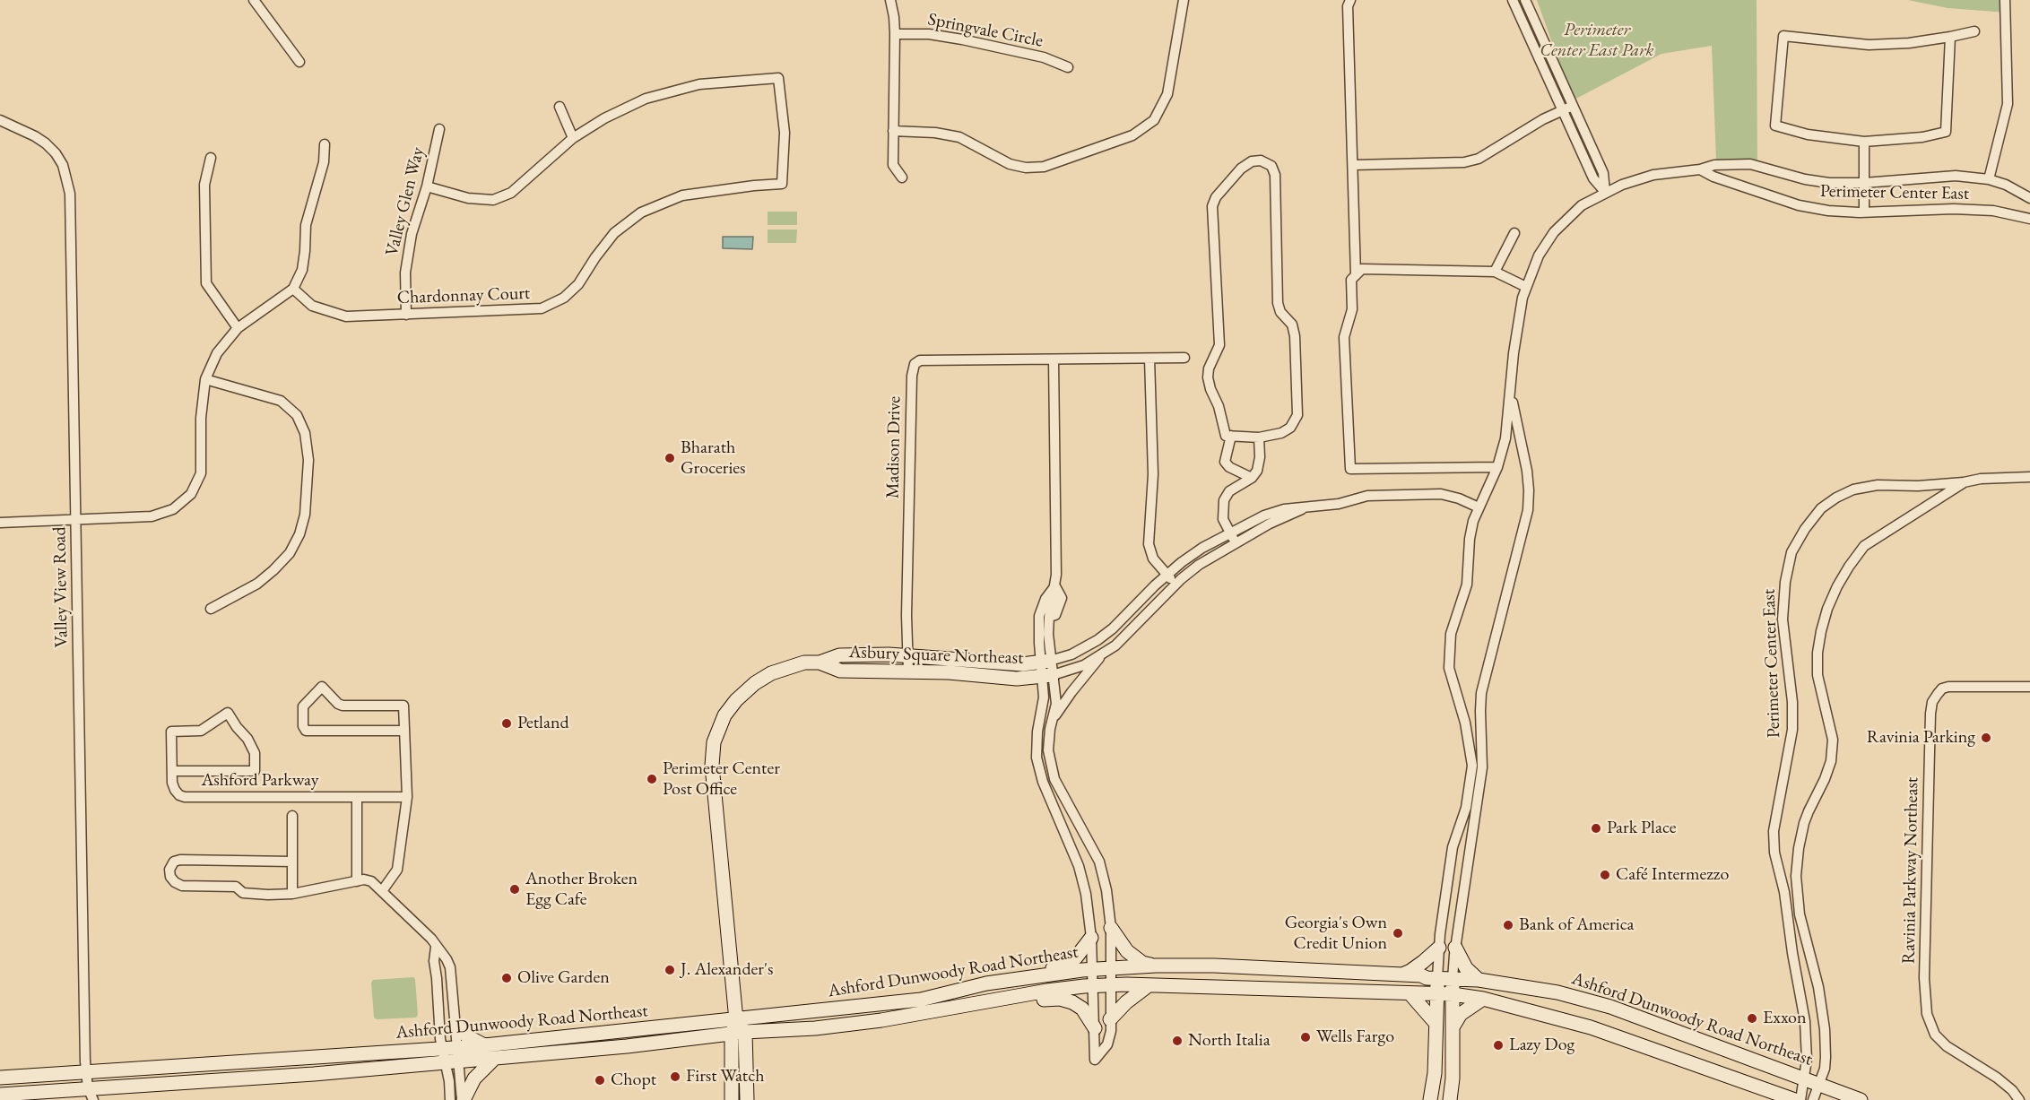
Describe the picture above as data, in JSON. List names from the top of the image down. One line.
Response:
{"streets":{"main road":["Asbury Square Northeast","Ashford Dunwoody Road Northeast"],"street":["Springvale Circle","Perimeter Center East","Valley Glen Way","Chardonnay Court","Madison Drive","Valley View Road","Ashford Parkway","Ravinia Parkway Northeast"]},"crossings":[["Perimeter Center East","Ashford Dunwoody Road Northeast"],["Valley Glen Way","Chardonnay Court"],["Madison Drive","Asbury Square Northeast"],["Valley View Road","Ashford Dunwoody Road Northeast"],["Asbury Square Northeast","Ashford Dunwoody Road Northeast"]],"parks":["Perimeter Center East Park"],"places":["Bharath Groceries","Petland","Ravinia Parking","Perimeter Center Post Office","Park Place","Café Intermezzo","Another Broken Egg Cafe","Bank of America","Georgia's Own Credit Union","J. Alexander's","Olive Garden","Exxon","Wells Fargo","North Italia","Lazy Dog","First Watch","Chopt"]}
